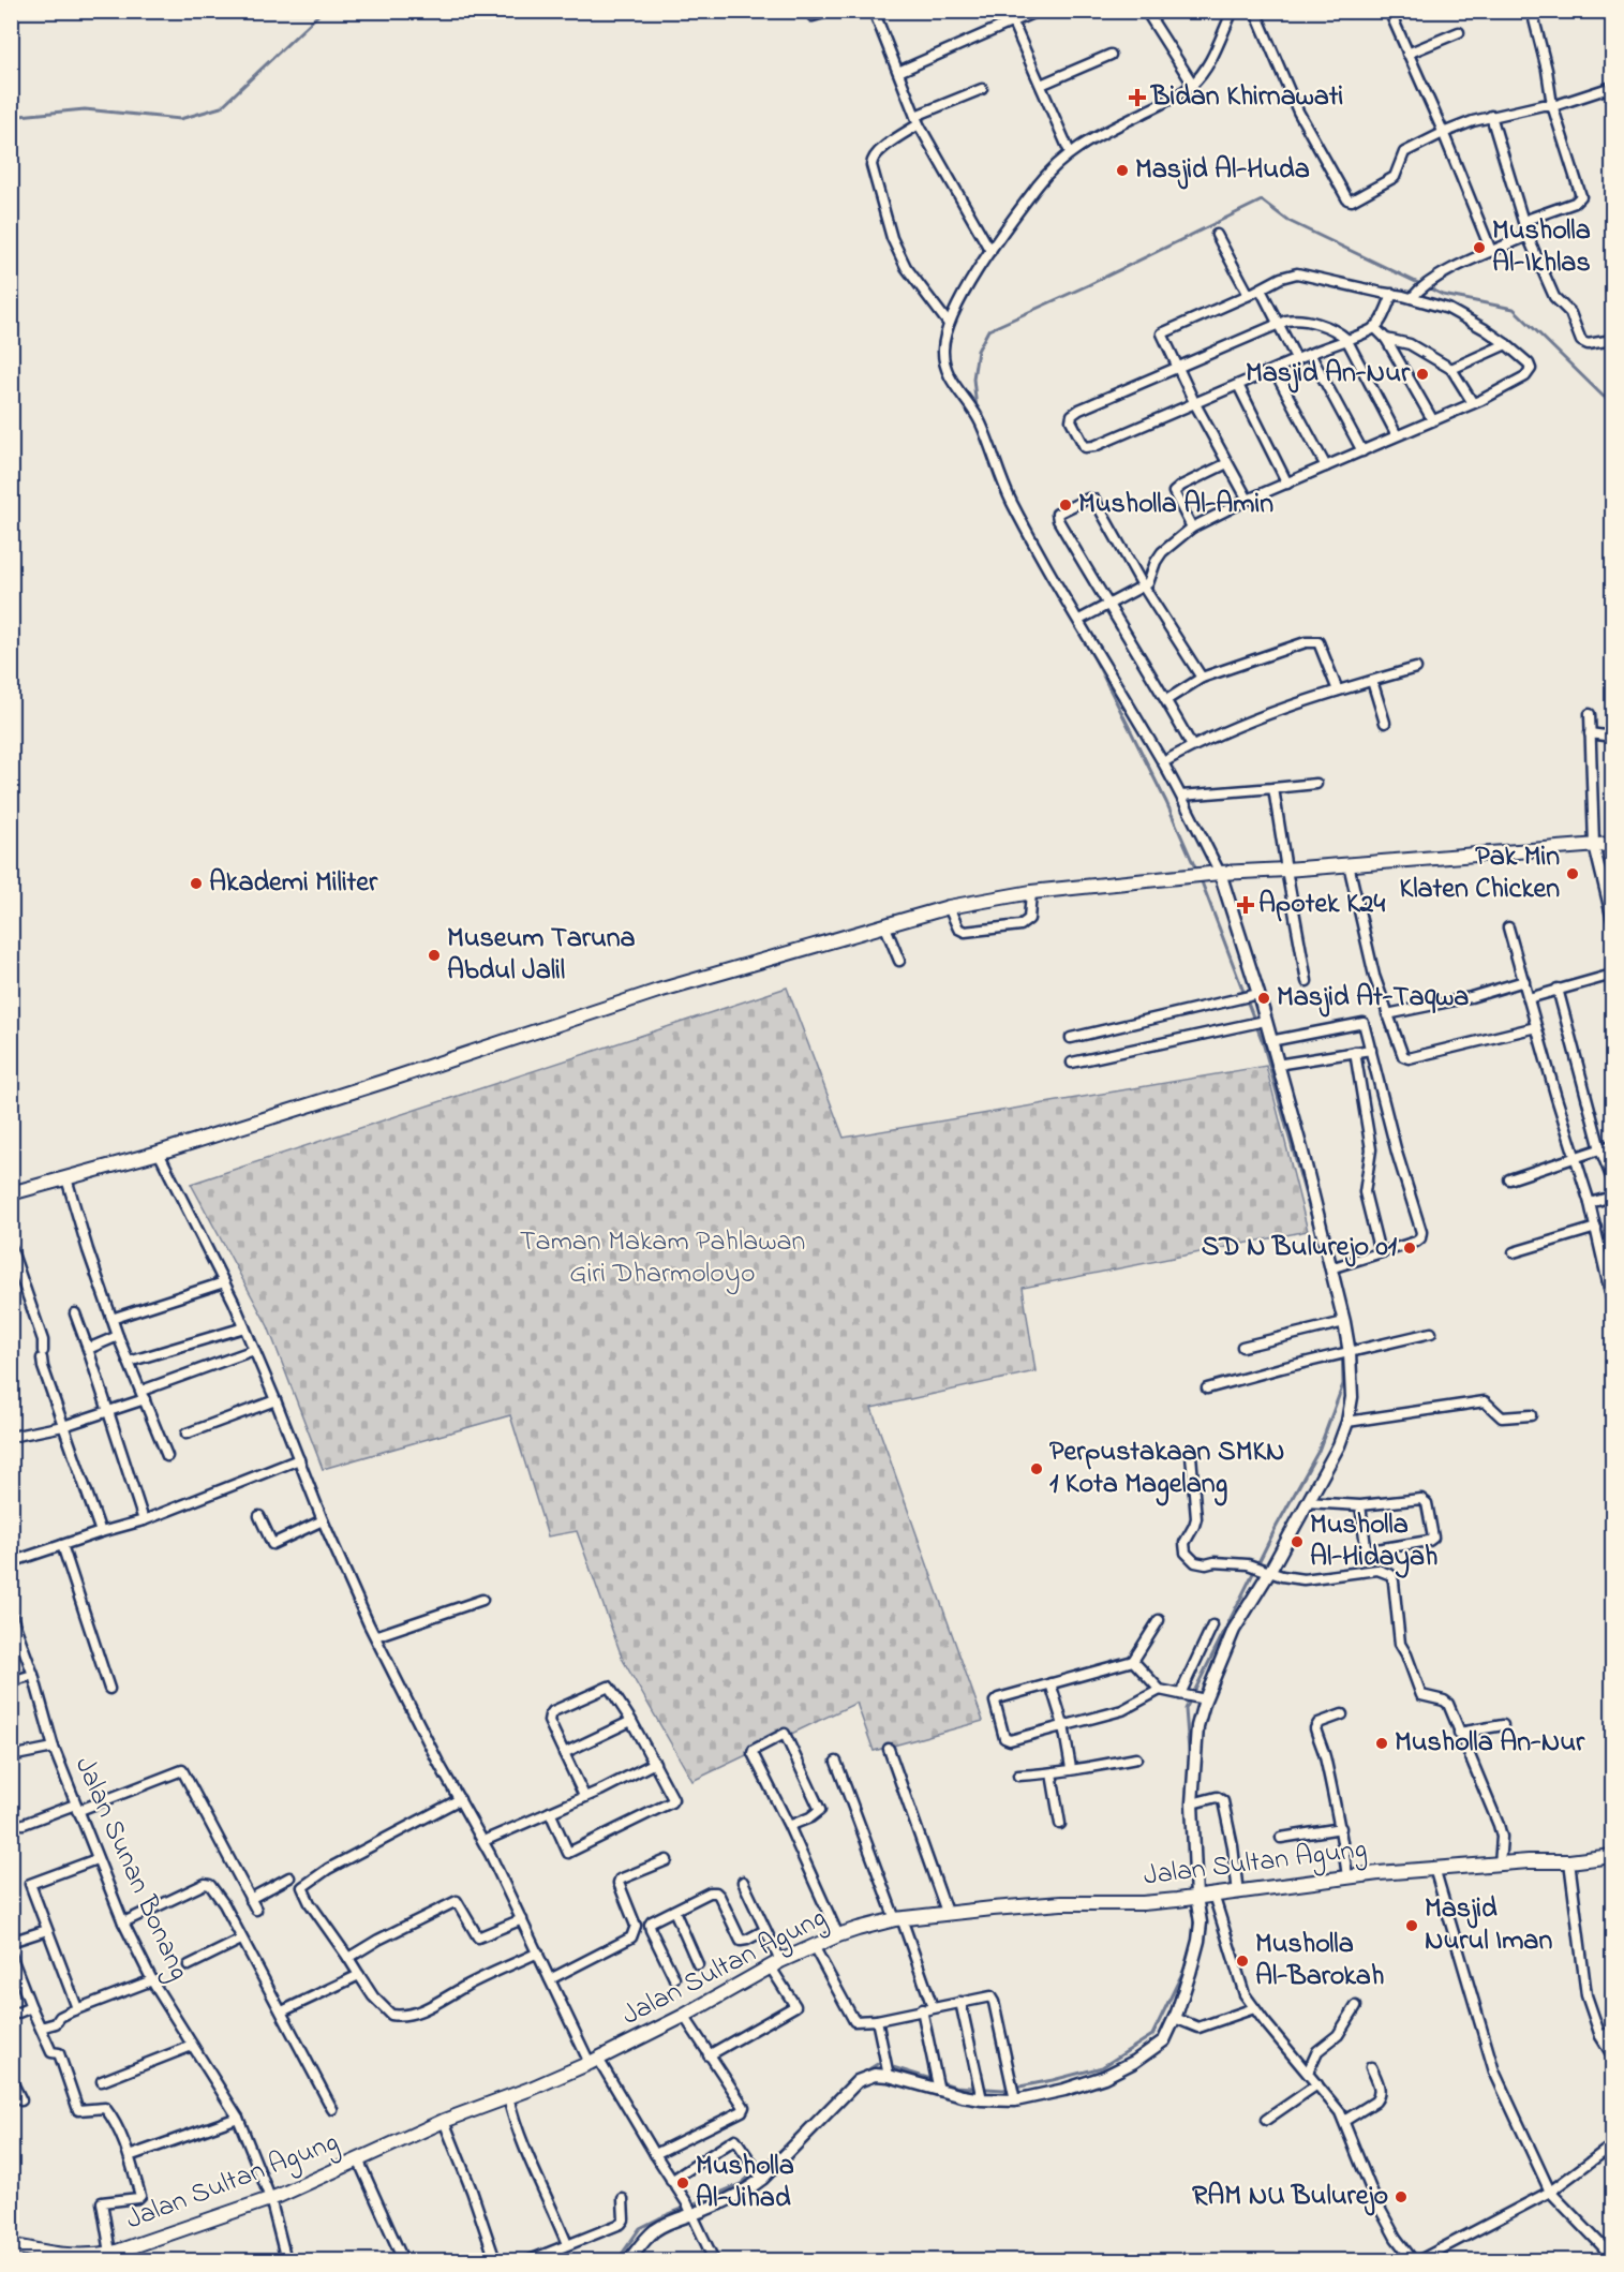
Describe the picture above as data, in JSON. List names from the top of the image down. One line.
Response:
{"streets":{"main road":["Jalan Sultan Agung"],"street":["Jalan Sunan Bonang"]},"crossings":[["Jalan Sultan Agung","Jalan Sunan Bonang"]],"parks":["Taman Makam Pahlawan Giri Dharmoloyo"],"places":{"health":["Bidan Khirnawati","Apotek K24"],"other":["Masjid Al-Huda","Musholla Al-Ikhlas","Masjid An-Nur","Musholla Al-Amin","Pak Min Klaten Chicken","Akademi Militer","Museum Taruna Abdul Jalil","Masjid At-Taqwa","SD N Bulurejo 01","Perpustakaan SMKN 1 Kota Magelang","Musholla Al-Hidayah","Musholla An-Nur","Masjid Nurul Iman","Musholla Al-Barokah","Musholla Al-Jihad","RAM NU Bulurejo"]}}
